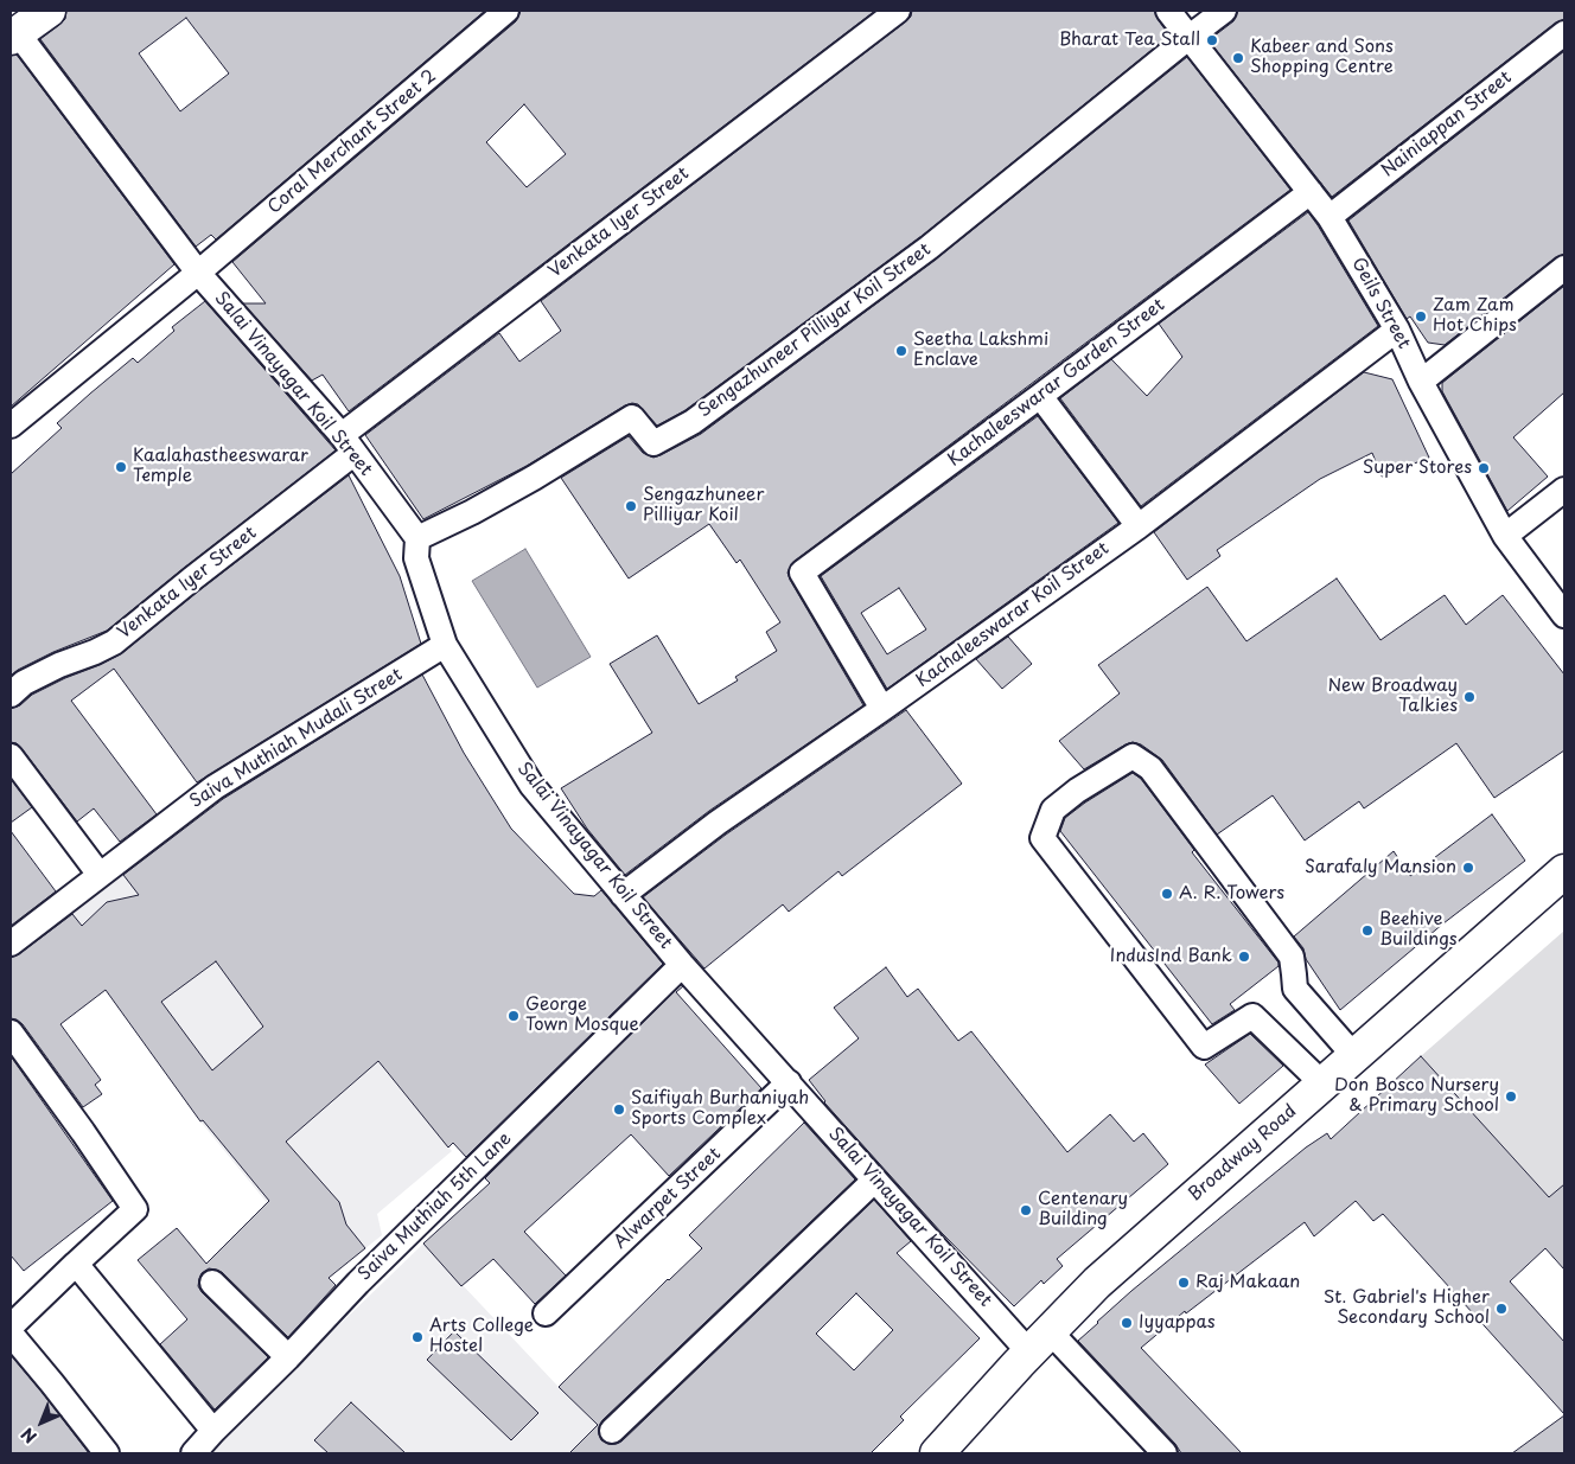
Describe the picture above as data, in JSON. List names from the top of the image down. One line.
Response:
{"streets":{"main road":["Broadway Road"],"street":["Nainiappan Street","Coral Merchant Street 2","Venkata Iyer Street","Geils Street","Sengazhuneer Pilliyar Koil Street","Kachaleeswarar Garden Street","Salai Vinayagar Koil Street","Kachaleeswarar Koil Street","Saiva Muthiah Mudali Street","Alwarpet Street","Saiva Muthiah 5th Lane"]},"crossings":[["Nainiappan Street","Geils Street"],["Coral Merchant Street 2","Salai Vinayagar Koil Street"],["Venkata Iyer Street","Salai Vinayagar Koil Street"],["Geils Street","Sengazhuneer Pilliyar Koil Street"],["Geils Street","Kachaleeswarar Garden Street"],["Geils Street","Kachaleeswarar Koil Street"],["Sengazhuneer Pilliyar Koil Street","Salai Vinayagar Koil Street"],["Kachaleeswarar Garden Street","Kachaleeswarar Koil Street"],["Salai Vinayagar Koil Street","Kachaleeswarar Koil Street"],["Salai Vinayagar Koil Street","Saiva Muthiah Mudali Street"],["Salai Vinayagar Koil Street","Broadway Road"],["Salai Vinayagar Koil Street","Alwarpet Street"],["Salai Vinayagar Koil Street","Saiva Muthiah 5th Lane"]],"places":["Bharat Tea Stall","Kabeer and Sons Shopping Centre","Zam Zam Hot Chips","Seetha Lakshmi Enclave","Kaalahastheeswarar Temple","Super Stores","Sengazhuneer Pilliyar Koil","New Broadway Talkies","Sarafaly Mansion","A. R. Towers","Beehive Buildings","IndusInd Bank","George Town Mosque","Don Bosco Nursery & Primary School","Saifiyah Burhaniyah Sports Complex","Centenary Building","Raj Makaan","St. Gabriel's Higher Secondary School","Iyyappas","Arts College Hostel"],"north":"bottom left"}
